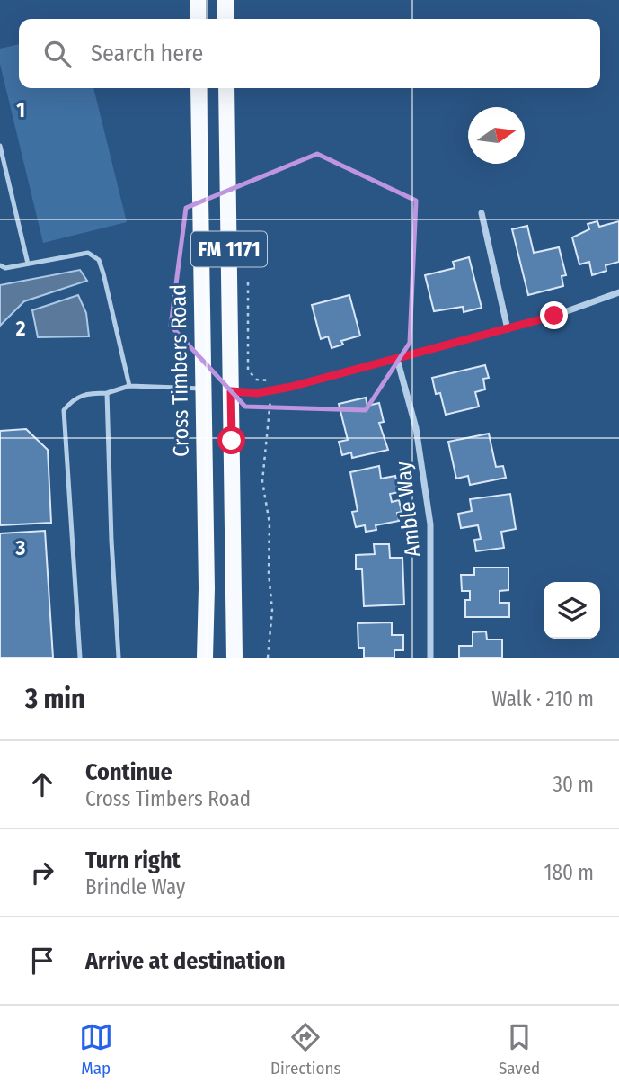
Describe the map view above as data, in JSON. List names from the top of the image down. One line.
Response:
{"streets":{"main road":["FM 1171","Cross Timbers Road"],"street":["Amble Way"]},"north":"right","page":{"search":"Search here","heading":["3 min","Walk · 210 m"],"list":[["Continue","Cross Timbers Road","30 m"],["Turn right","Brindle Way","180 m"],"Arrive at destination"],"nav":["Map","Directions","Saved"]},"grid":{"rows":["1","2","3"]}}
